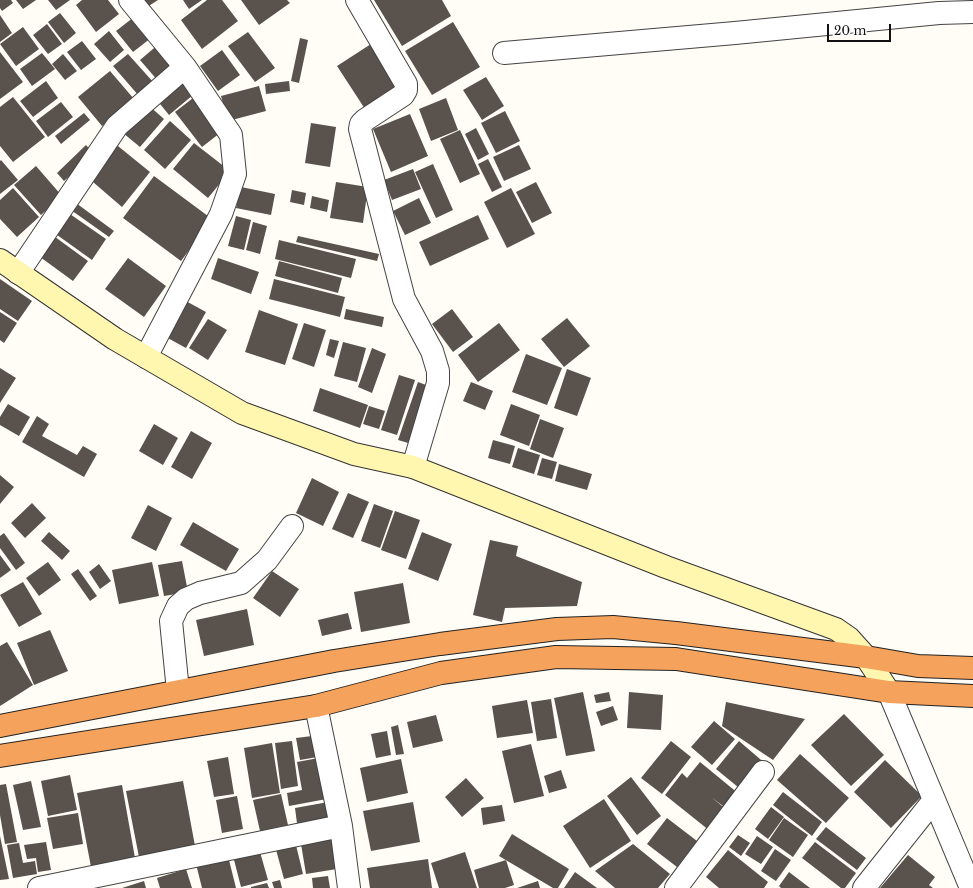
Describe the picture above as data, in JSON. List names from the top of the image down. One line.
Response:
{"scale_bar":"20 m"}
